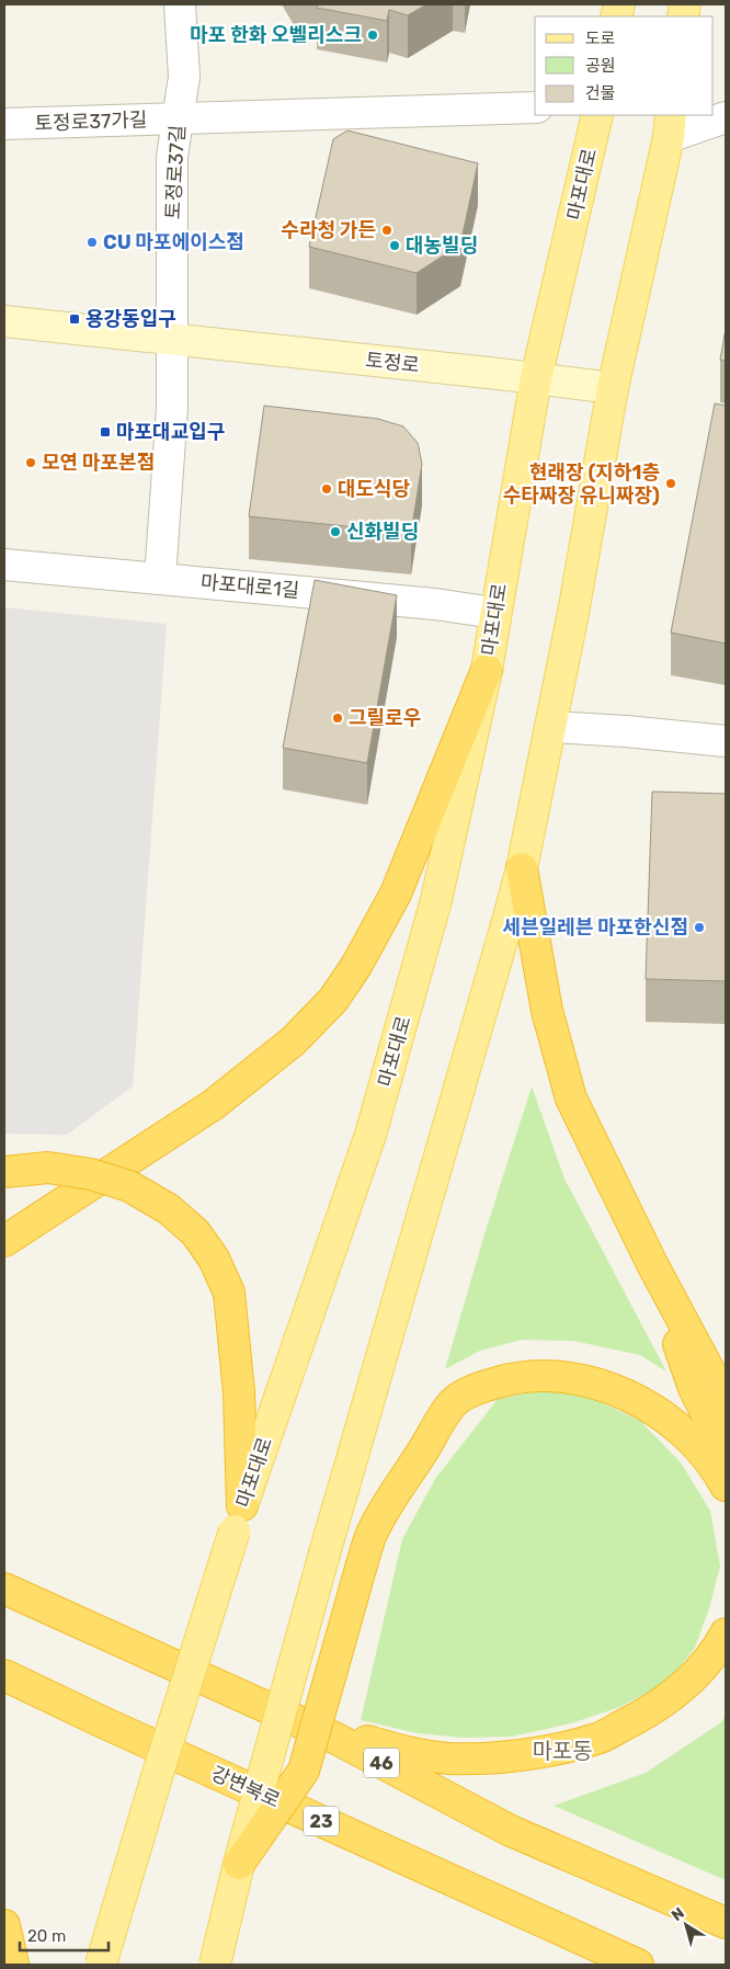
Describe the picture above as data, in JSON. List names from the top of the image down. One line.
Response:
{"streets":{"highway":["46","강변북로","23"],"main road":["마포대로","토정로"],"street":["토정로37가길","토정로37길","마포대로1길"]},"crossings":[["토정로37가길","토정로37길"],["토정로37길","토정로"],["마포대로","토정로"],["마포대로","마포대로1길"]],"districts":["마포동"],"places":{"other":["마포 한화 오벨리스크","수라청 가든","CU 마포에이스점","대농빌딩","모연 마포본점","현래장 (지하1층 수타짜장 유니짜장)","대도식당","신화빌딩","그릴로우","세븐일레븐 마포한신점"],"transit":["용강동입구","마포대교입구"]},"legend":["도로","공원","건물"],"scale_bar":"20 m","north":"top left"}
